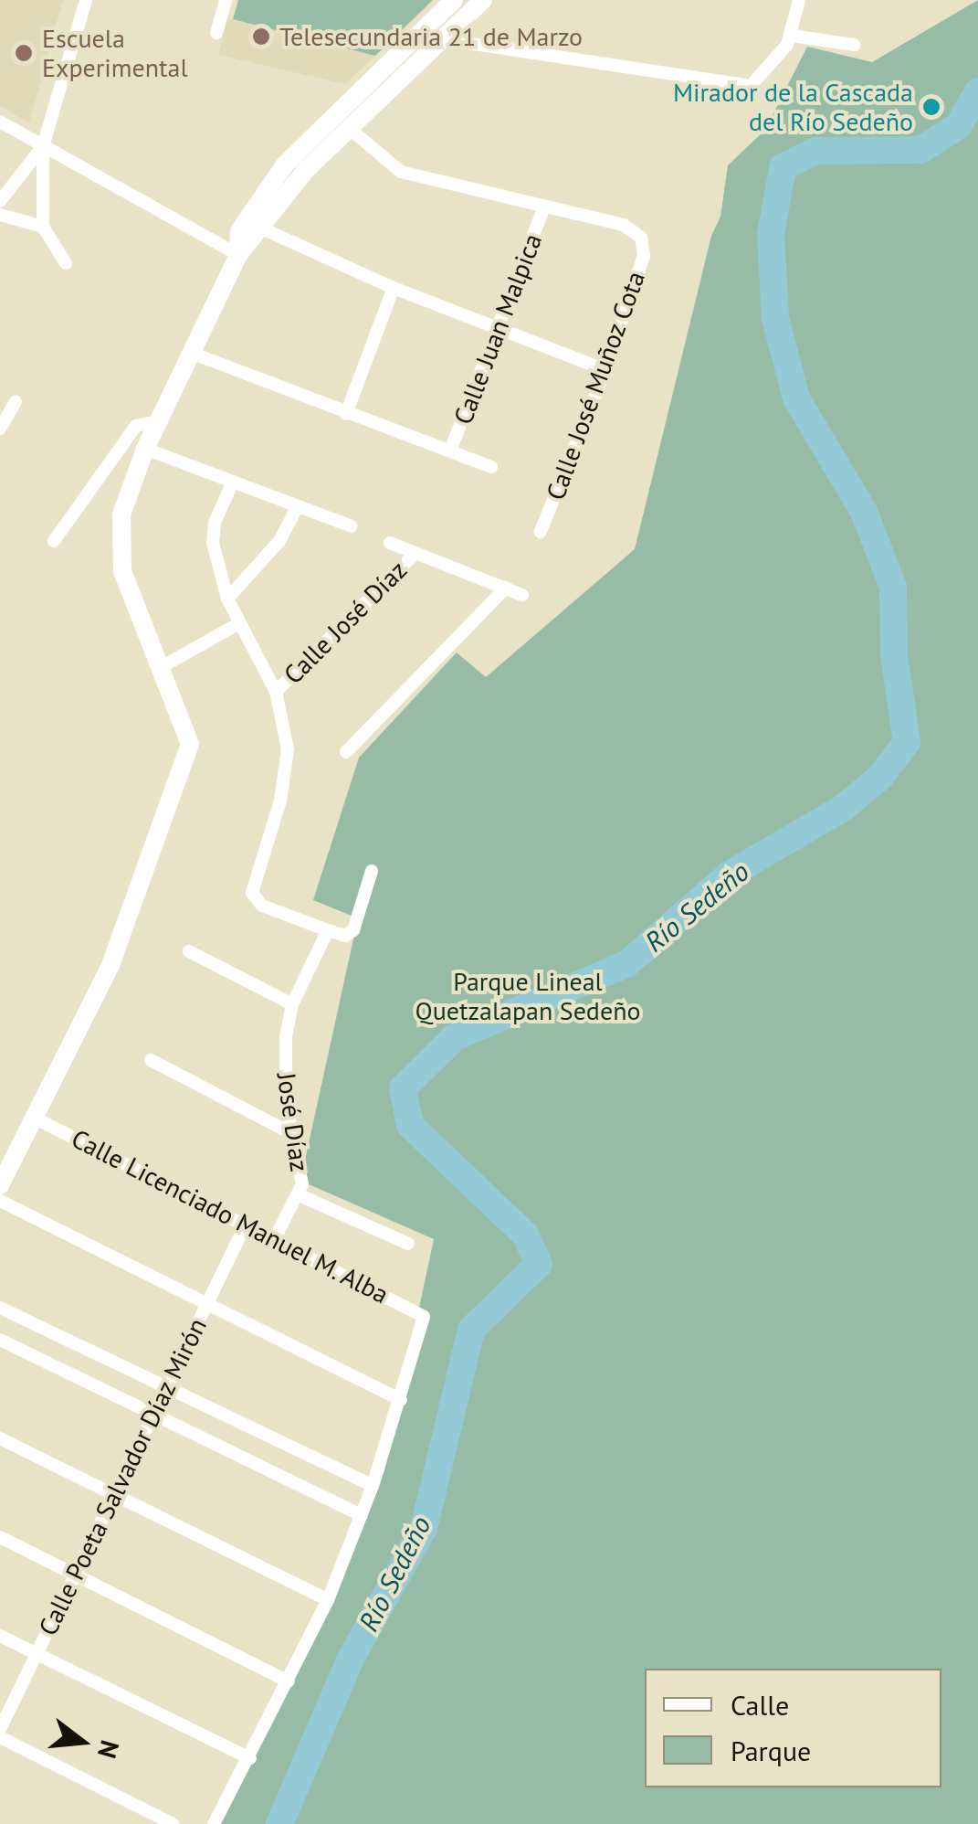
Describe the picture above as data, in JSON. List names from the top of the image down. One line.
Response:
{"streets":{"street":["Calle Juan Malpica","Calle José Muñoz Cota","Calle José Díaz","José Díaz","Calle Licenciado Manuel M. Alba","Calle Poeta Salvador Díaz Mirón"]},"crossings":[["Calle Juan Malpica","Calle José Muñoz Cota"],["Calle José Díaz","José Díaz"],["José Díaz","Calle Licenciado Manuel M. Alba"],["Calle Licenciado Manuel M. Alba","Calle Poeta Salvador Díaz Mirón"]],"water":["Río Sedeño"],"parks":["Parque Lineal Quetzalapan Sedeño"],"places":["Telesecundaria 21 de Marzo","Escuela Experimental","Mirador de la Cascada del Río Sedeño"],"legend":["Calle","Parque"],"north":"right"}
